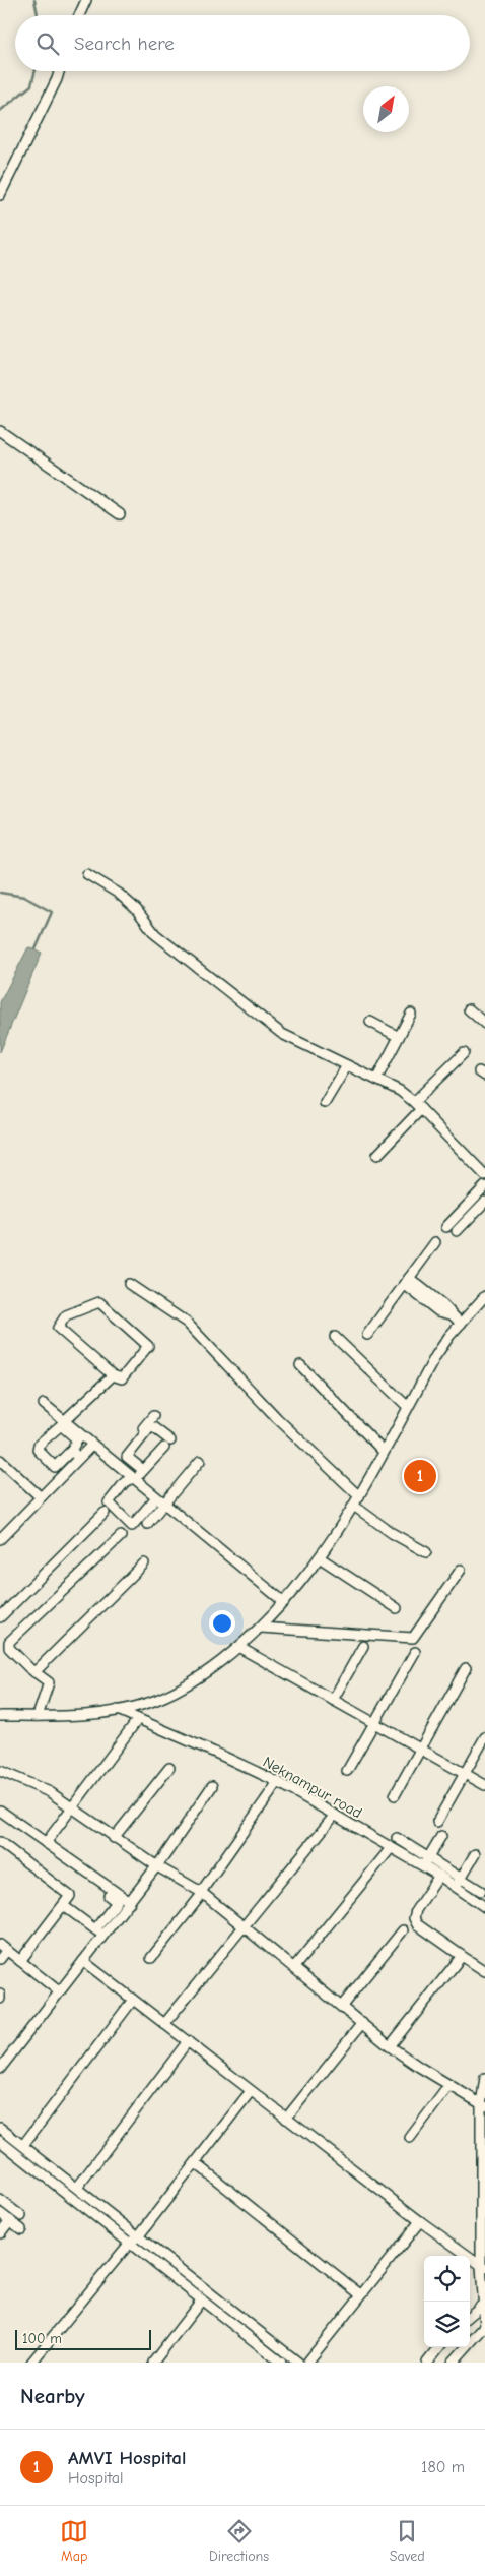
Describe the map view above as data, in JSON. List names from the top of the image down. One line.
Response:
{"streets":{"street":["Neknampur road"]},"scale_bar":"100 m","north":"top right","page":{"search":"Search here","pins":"1","scale":"100 m","heading":"Nearby","list":[{"mark":"1","name":"AMVI Hospital","note":"Hospital","value":"180 m"}],"nav":["Map","Directions","Saved"]}}
